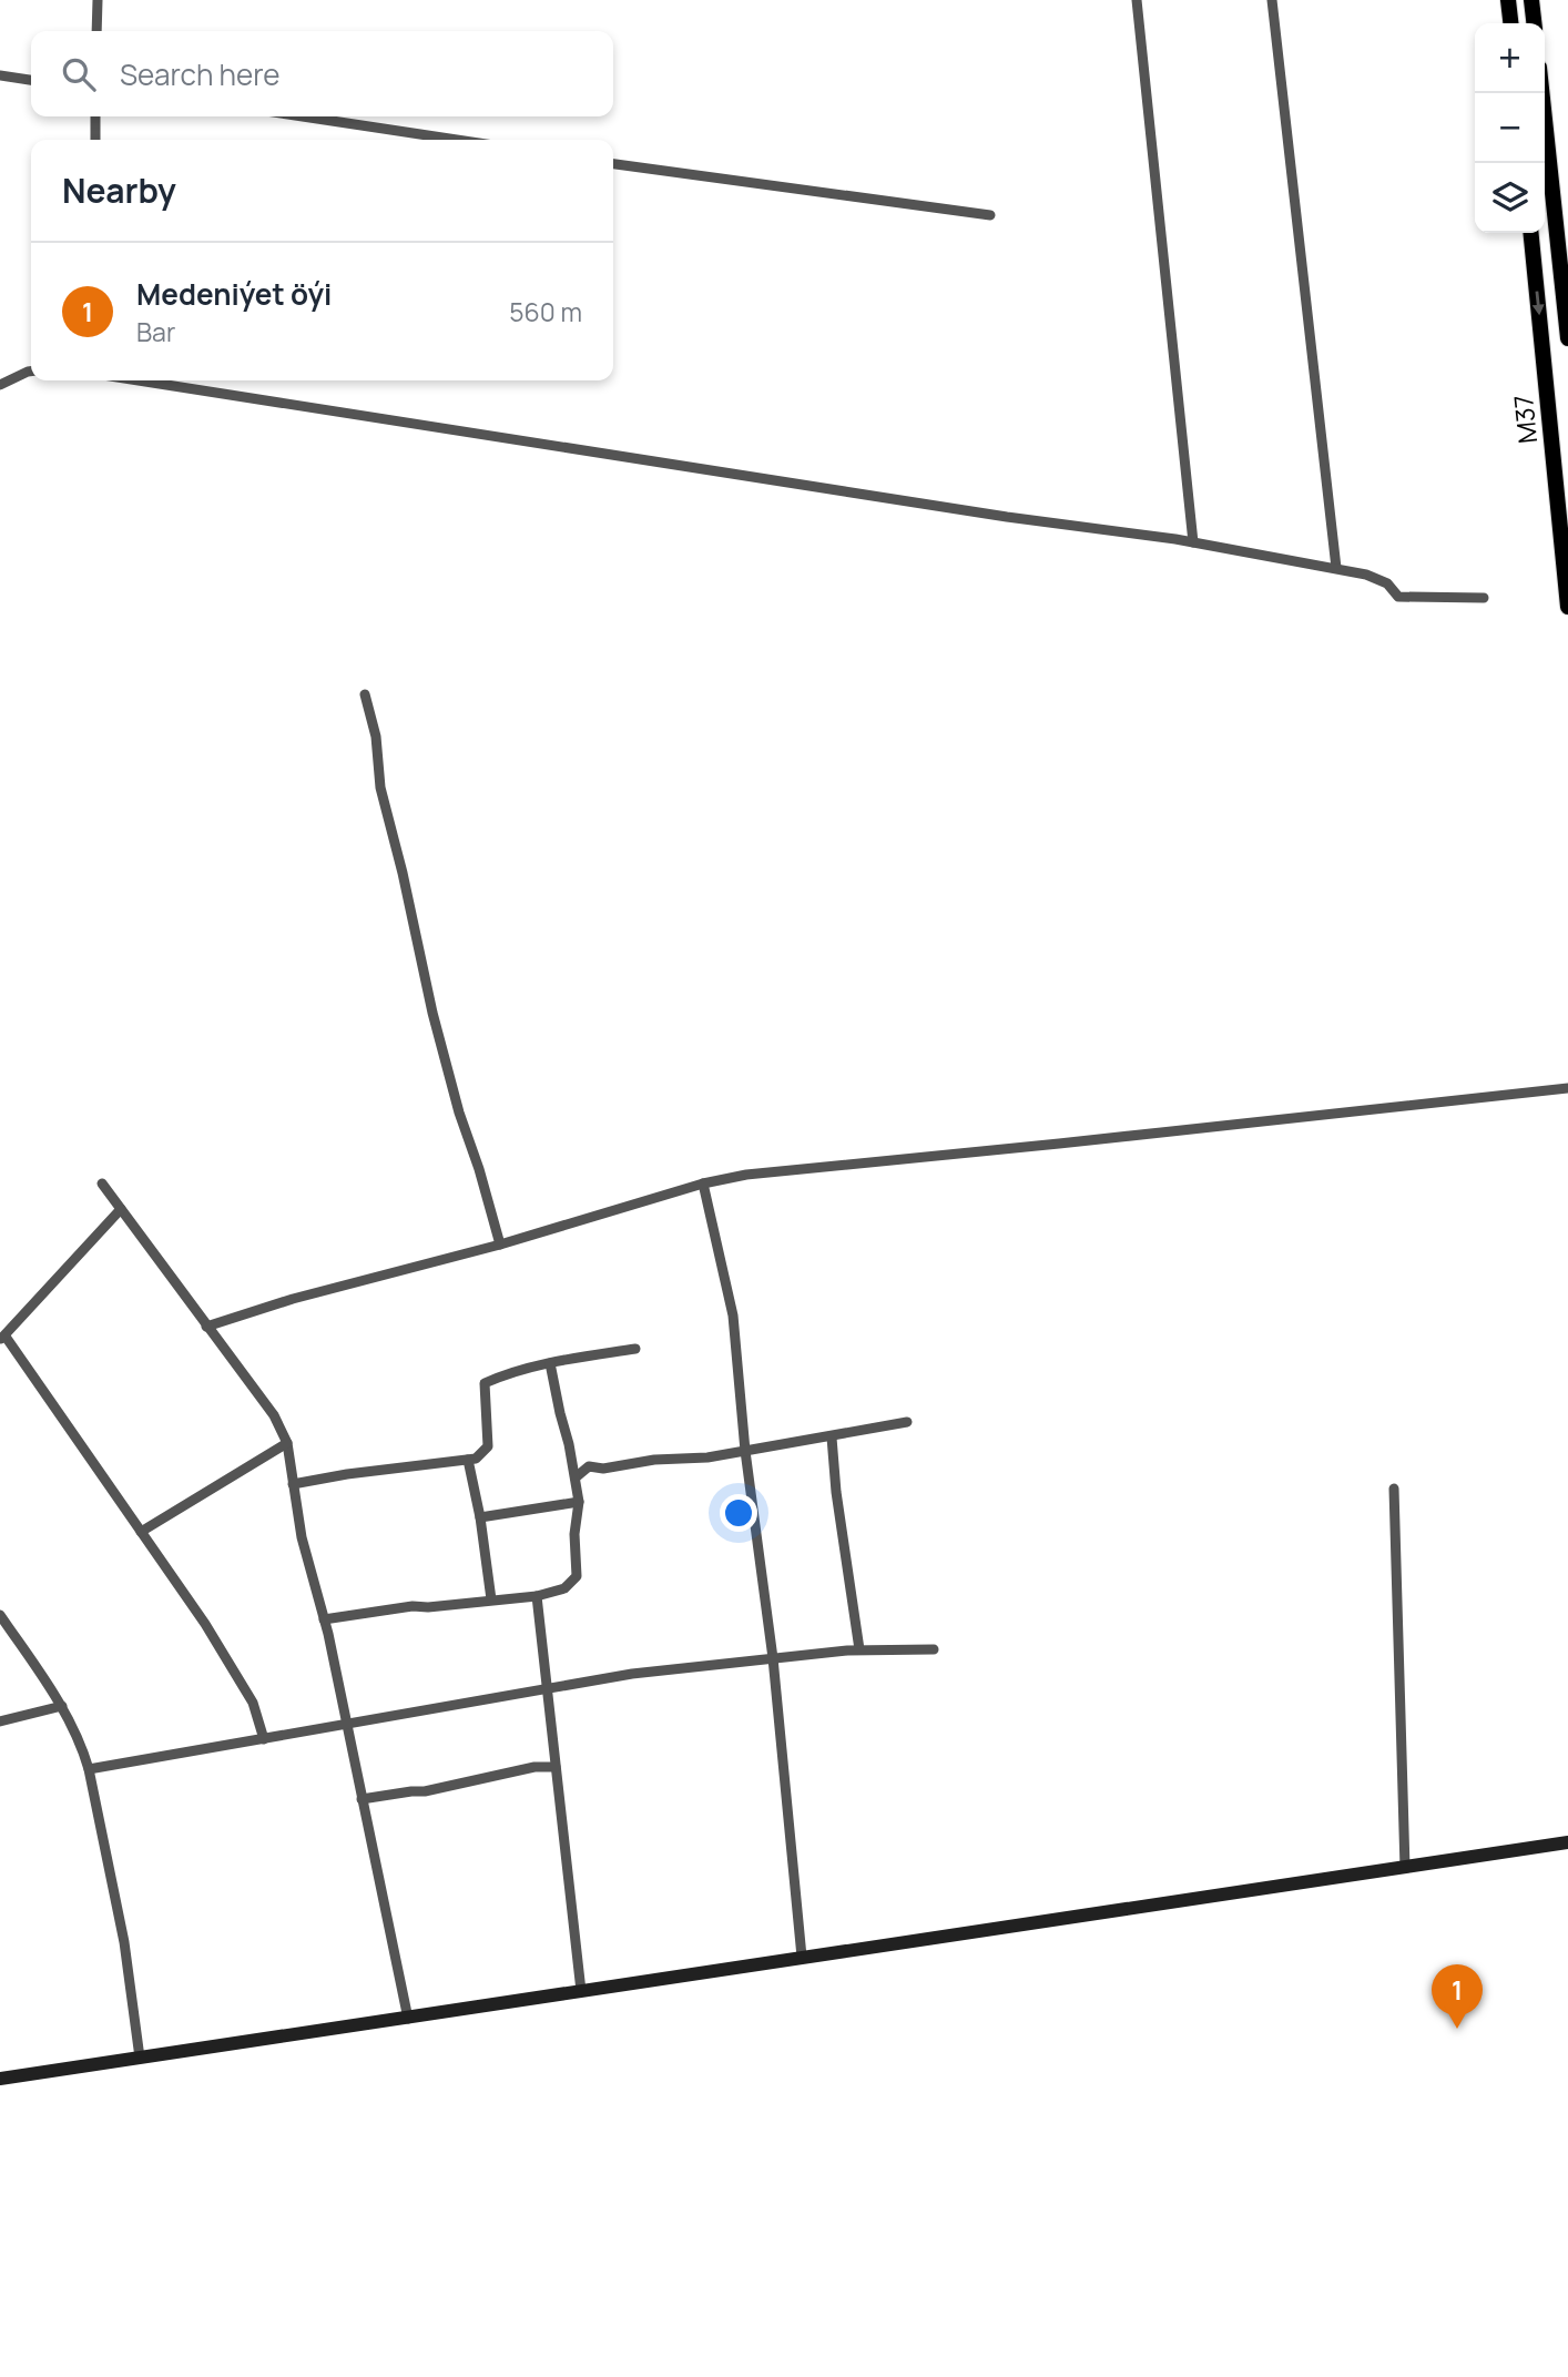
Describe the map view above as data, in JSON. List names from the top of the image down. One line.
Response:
{"streets":{"highway":["M37"]},"page":{"map_buttons":["+","−"],"search":"Search here","heading":"Nearby","list":[{"mark":"1","name":"Medeniýet öýi","note":"Bar","value":"560 m"}],"pins":"1"}}
